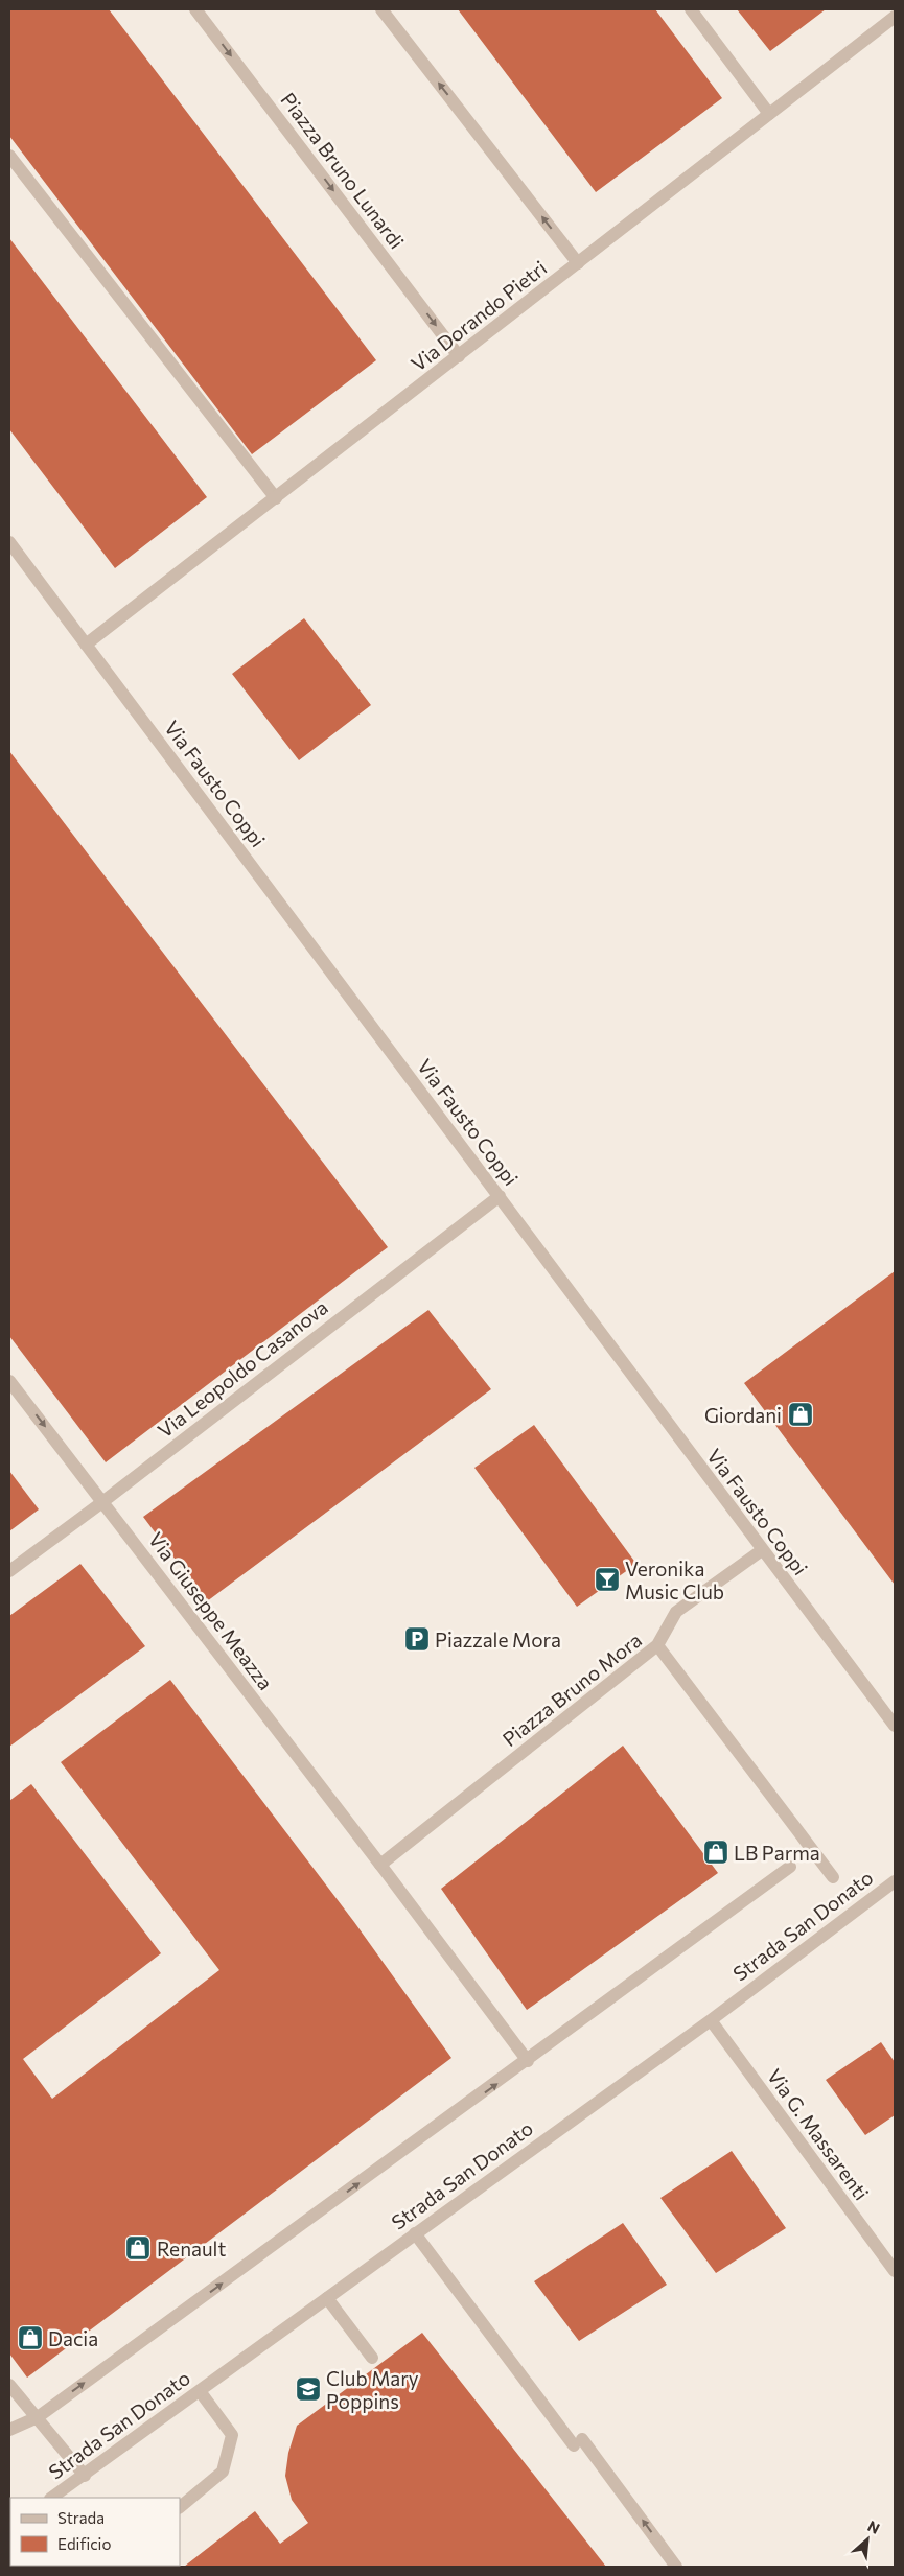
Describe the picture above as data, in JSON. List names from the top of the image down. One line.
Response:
{"streets":{"street":["Piazza Bruno Lunardi","Via Dorando Pietri","Via Fausto Coppi","Via Leopoldo Casanova","Via Giuseppe Meazza","Piazza Bruno Mora","Strada San Donato","Via G. Massarenti"]},"crossings":[["Piazza Bruno Lunardi","Via Dorando Pietri"],["Via Dorando Pietri","Via Fausto Coppi"],["Via Fausto Coppi","Via Leopoldo Casanova"],["Via Leopoldo Casanova","Via Giuseppe Meazza"],["Via Giuseppe Meazza","Piazza Bruno Mora"],["Strada San Donato","Via G. Massarenti"]],"one_way":["Piazza Bruno Lunardi"],"places":{"shop":["Giordani","LB Parma","Renault","Dacia"],"bar":["Veronika Music Club"],"parking":["Piazzale Mora"],"school or university":["Club Mary Poppins"]},"legend":["Strada","Edificio"],"north":"top right"}
